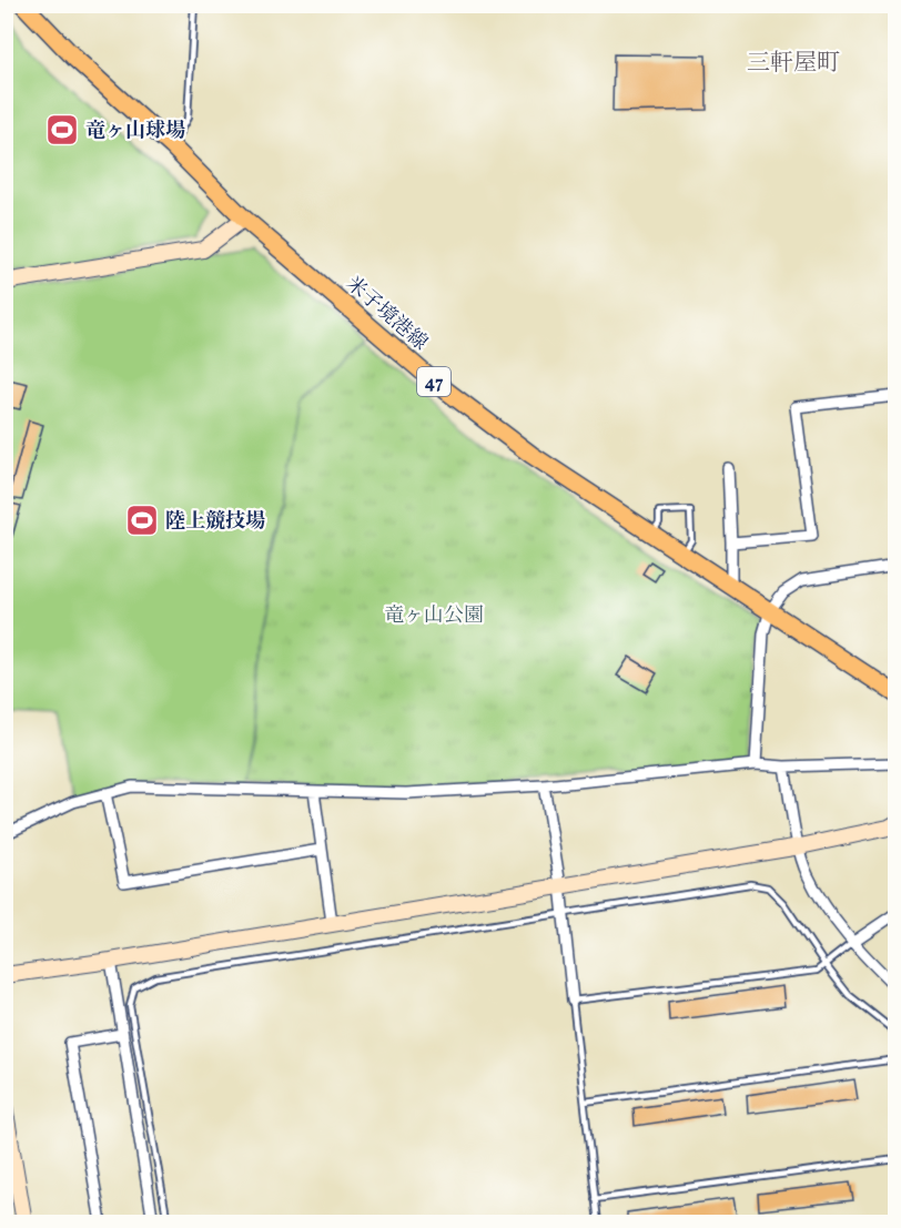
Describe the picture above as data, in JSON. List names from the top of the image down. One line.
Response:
{"streets":{"main road":["米子境港線","47"]},"districts":["三軒屋町"],"parks":["竜ヶ山公園"],"places":{"sports":["竜ヶ山球場","陸上競技場"]}}
